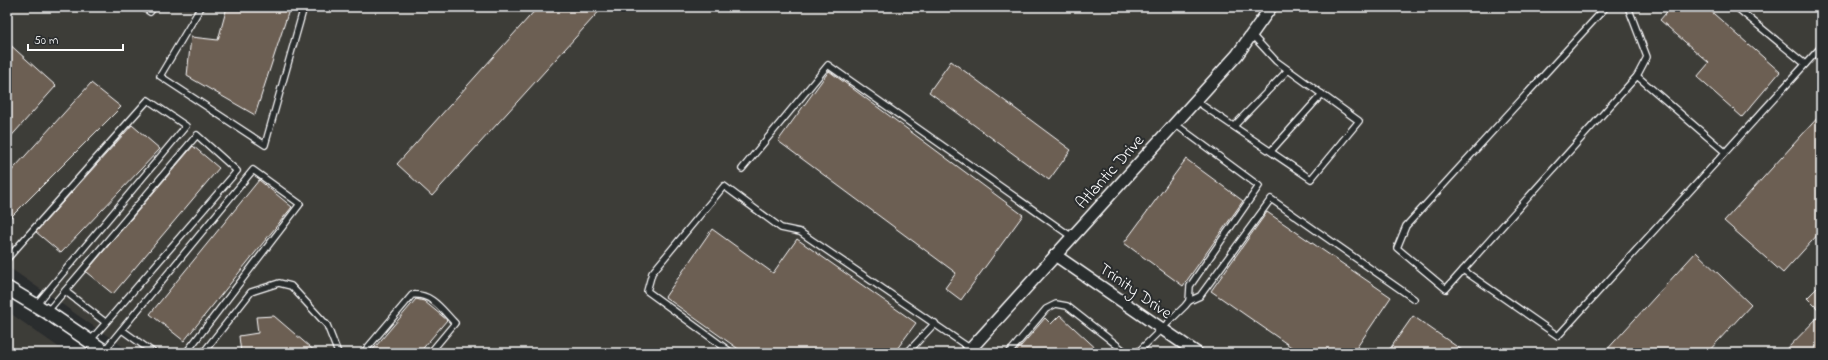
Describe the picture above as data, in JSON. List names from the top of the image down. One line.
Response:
{"streets":{"street":["Atlantic Drive","Trinity Drive"]},"crossings":[["Atlantic Drive","Trinity Drive"]],"scale_bar":"50 m"}
